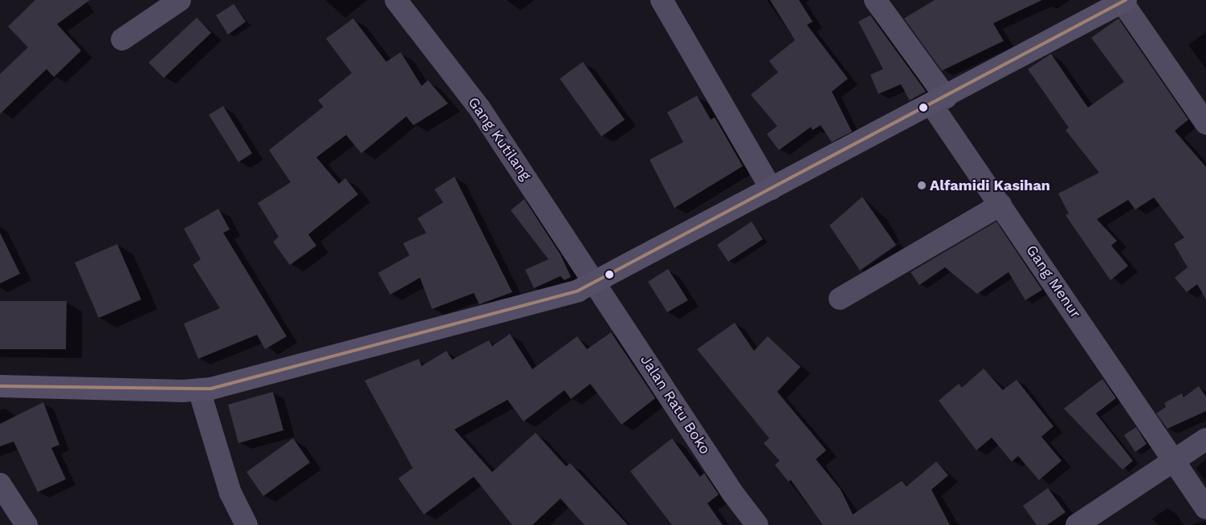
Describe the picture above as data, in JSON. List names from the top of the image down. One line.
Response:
{"streets":{"street":["Gang Kutilang","Gang Menur","Jalan Ratu Boko"]},"crossings":[["Gang Kutilang","Jalan Ratu Boko"]],"places":["Alfamidi Kasihan"]}
